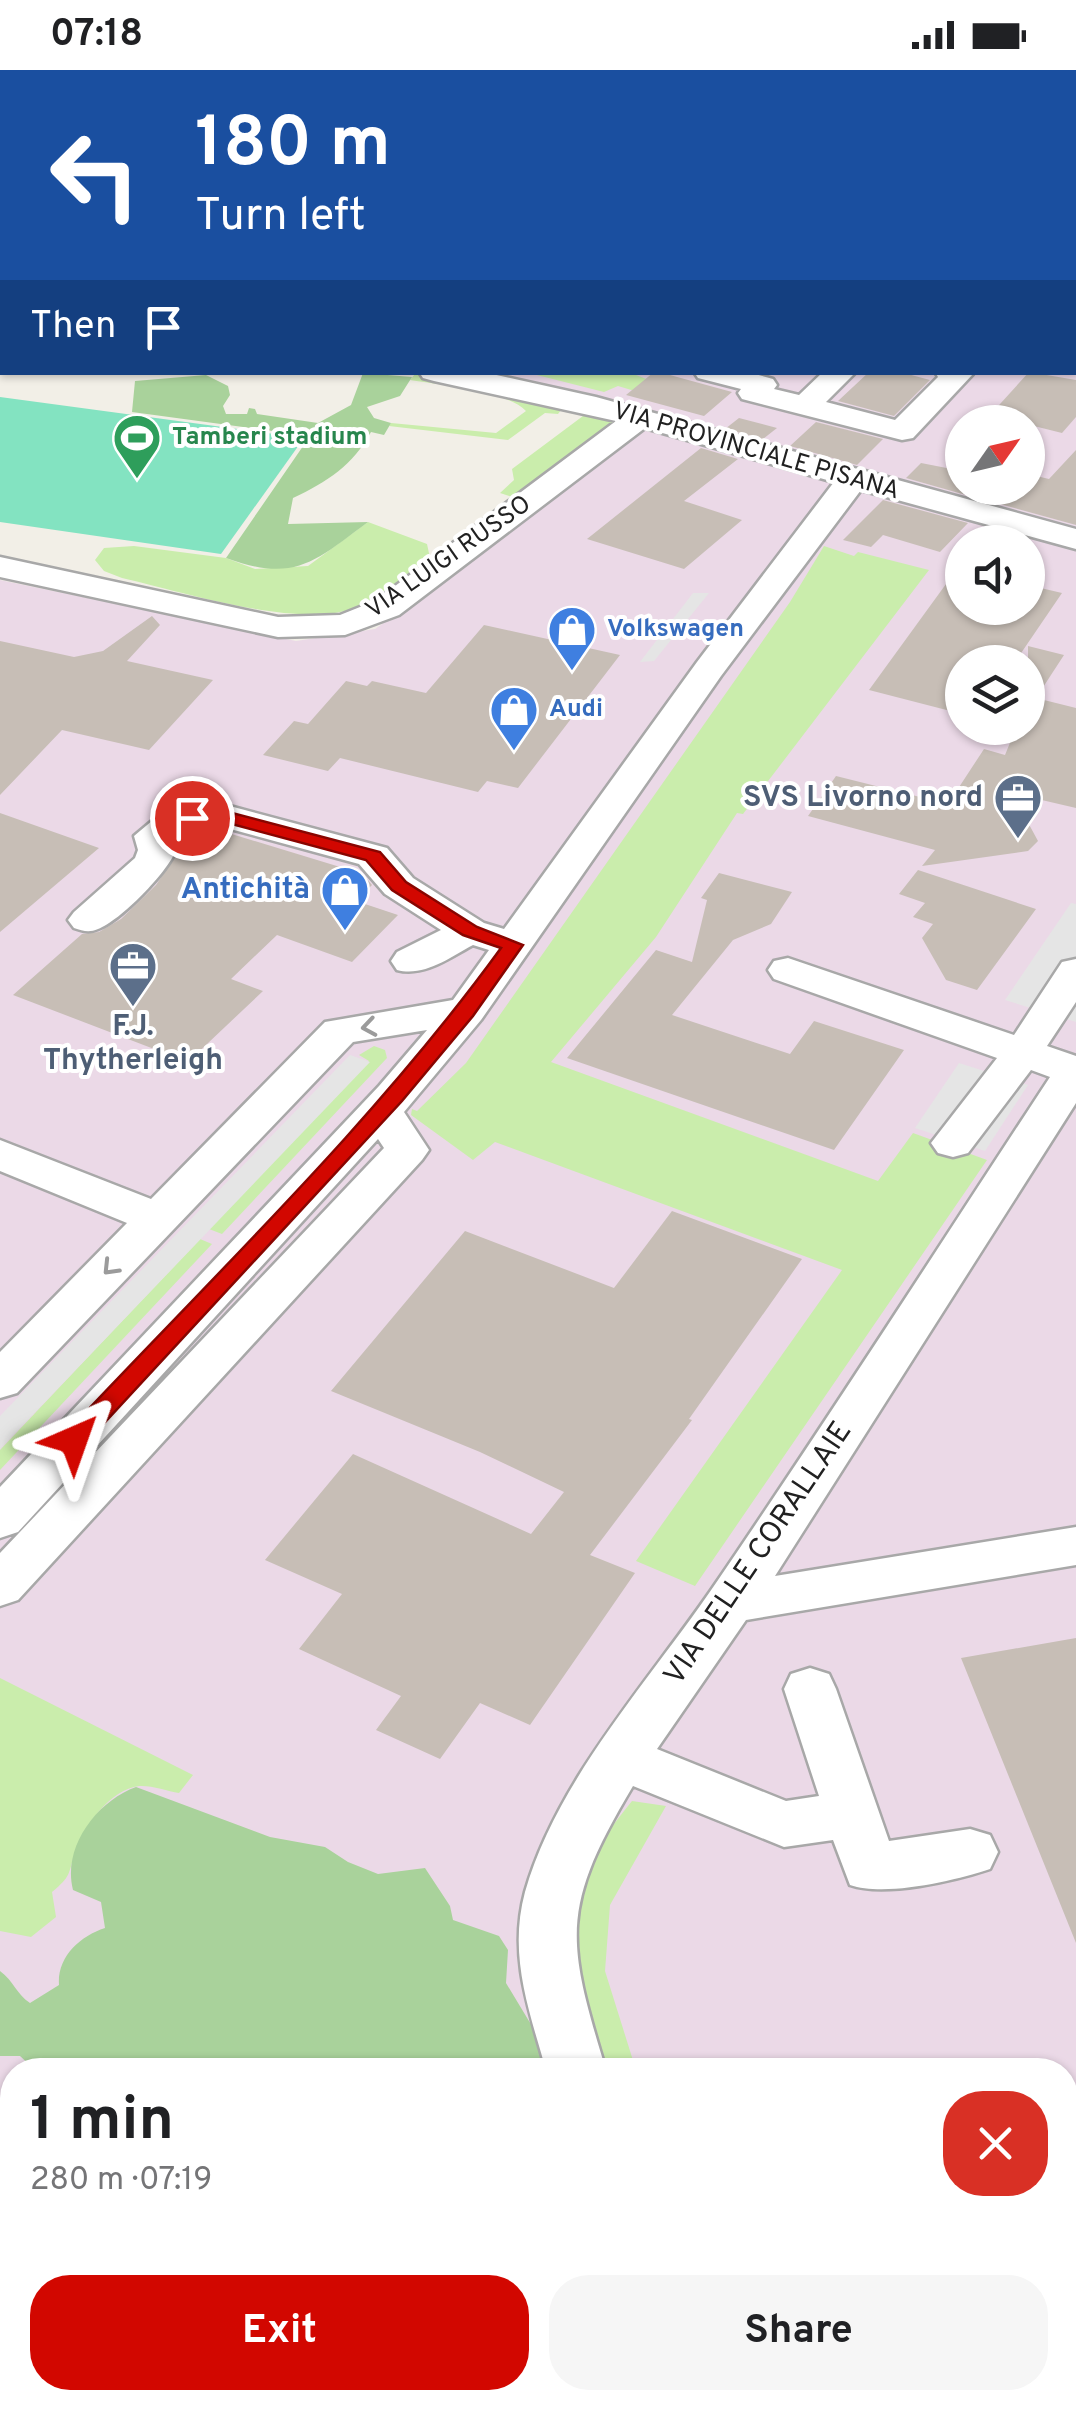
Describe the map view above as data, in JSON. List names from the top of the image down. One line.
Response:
{"streets":{"street":["VIA PROVINCIALE PISANA","VIA LUIGI RUSSO","VIA DELLE CORALLAIE"]},"crossings":[["VIA PROVINCIALE PISANA","VIA LUIGI RUSSO"]],"places":{"sports":["Tamberi stadium"],"shop":["Volkswagen","Audi","Antichità"],"office":["SVS Livorno nord","F.J. Thytherleigh"]},"north":"top right","page":{"status":"07:18","turn":["180 m","Turn left"],"then":"Then","heading":["1 min","280 m · 07:19"],"buttons":["Exit","Share"]}}
